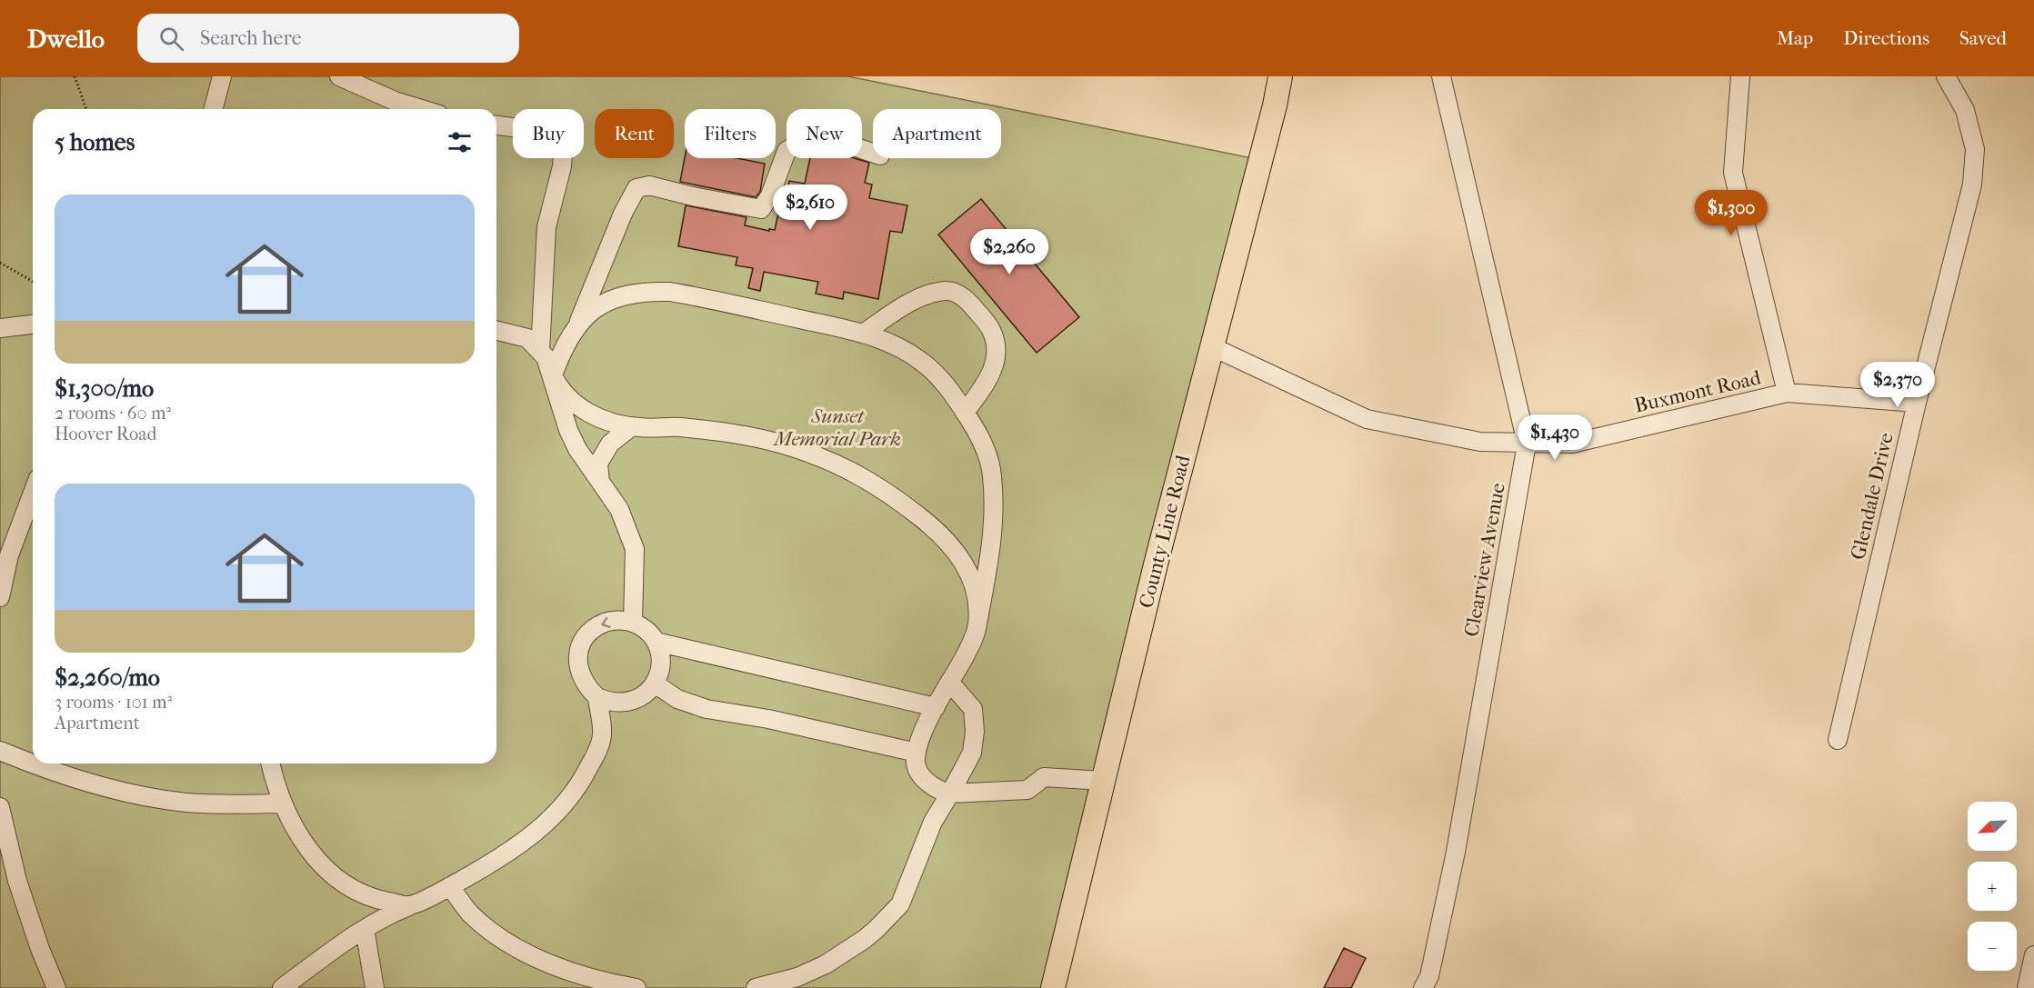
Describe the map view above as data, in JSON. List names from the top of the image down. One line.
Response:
{"streets":{"main road":["County Line Road"],"street":["Buxmont Road","Glendale Drive","Clearview Avenue"]},"crossings":[["Buxmont Road","Glendale Drive"],["Buxmont Road","County Line Road"],["Buxmont Road","Clearview Avenue"]],"parks":["Sunset Memorial Park"],"north":"bottom left","page":{"header":"Dwello","search":"Search here","nav":["Map","Directions","Saved"],"chip":["Buy","Rent","Filters","New","Apartment"],"heading":"5 homes","list":[{"name":"$1,300/mo","note":"2 rooms · 60 m² · Hoover Road"},{"name":"$2,260/mo","note":"3 rooms · 101 m² · Apartment"}],"price":["$2,610","$1,300","$2,260","$2,370","$1,430"],"map_buttons":["+","−"]}}
